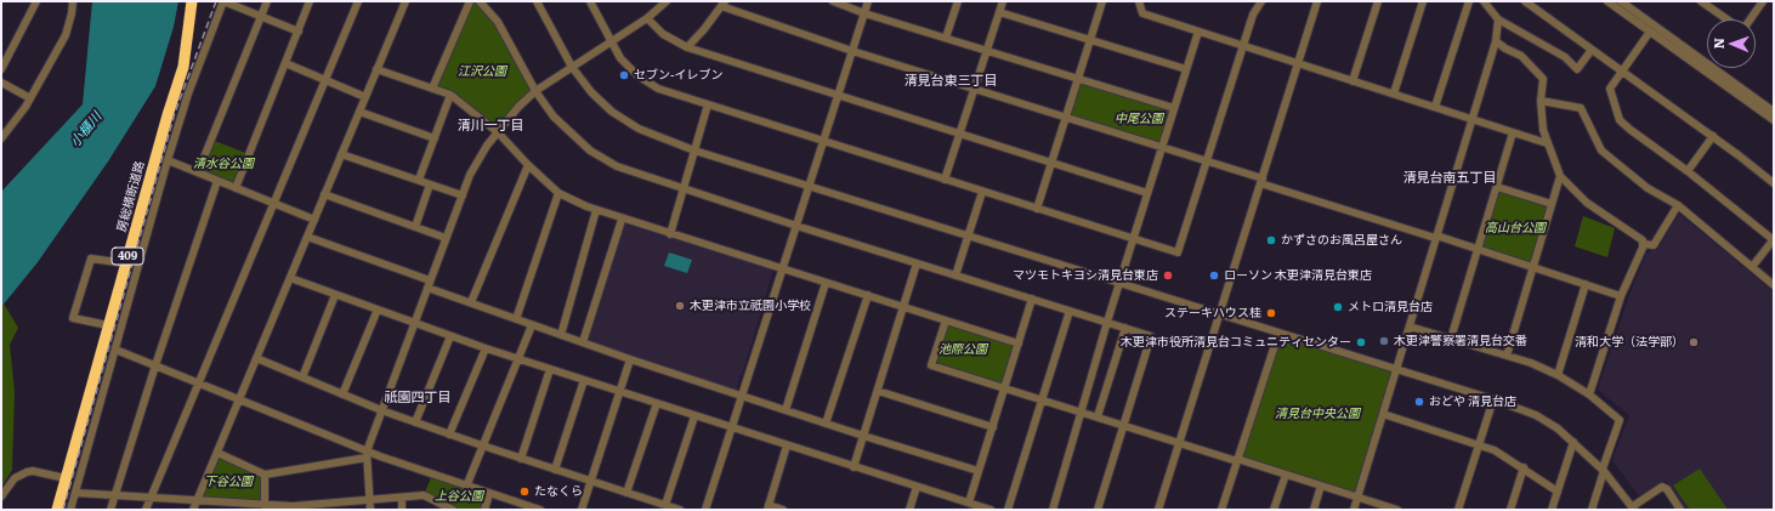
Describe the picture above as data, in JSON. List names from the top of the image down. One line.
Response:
{"streets":{"highway":["房総横断道路","409"]},"districts":["清見台東三丁目","清川一丁目","清見台南五丁目","祇園四丁目"],"water":["小櫃川"],"parks":["江沢公園","中尾公園","清水谷公園","高山台公園","池際公園","清見台中央公園","下谷公園","上谷公園"],"places":["セブン-イレブン","かずさのお風呂屋さん","マツモトキヨシ清見台東店","ローソン 木更津清見台東店","木更津市立祇園小学校","メトロ清見台店","ステーキハウス桂","木更津警察署清見台交番","木更津市役所清見台コミュニティセンター","清和大学（法学部）","おどや 清見台店","たなくら"],"north":"left"}
